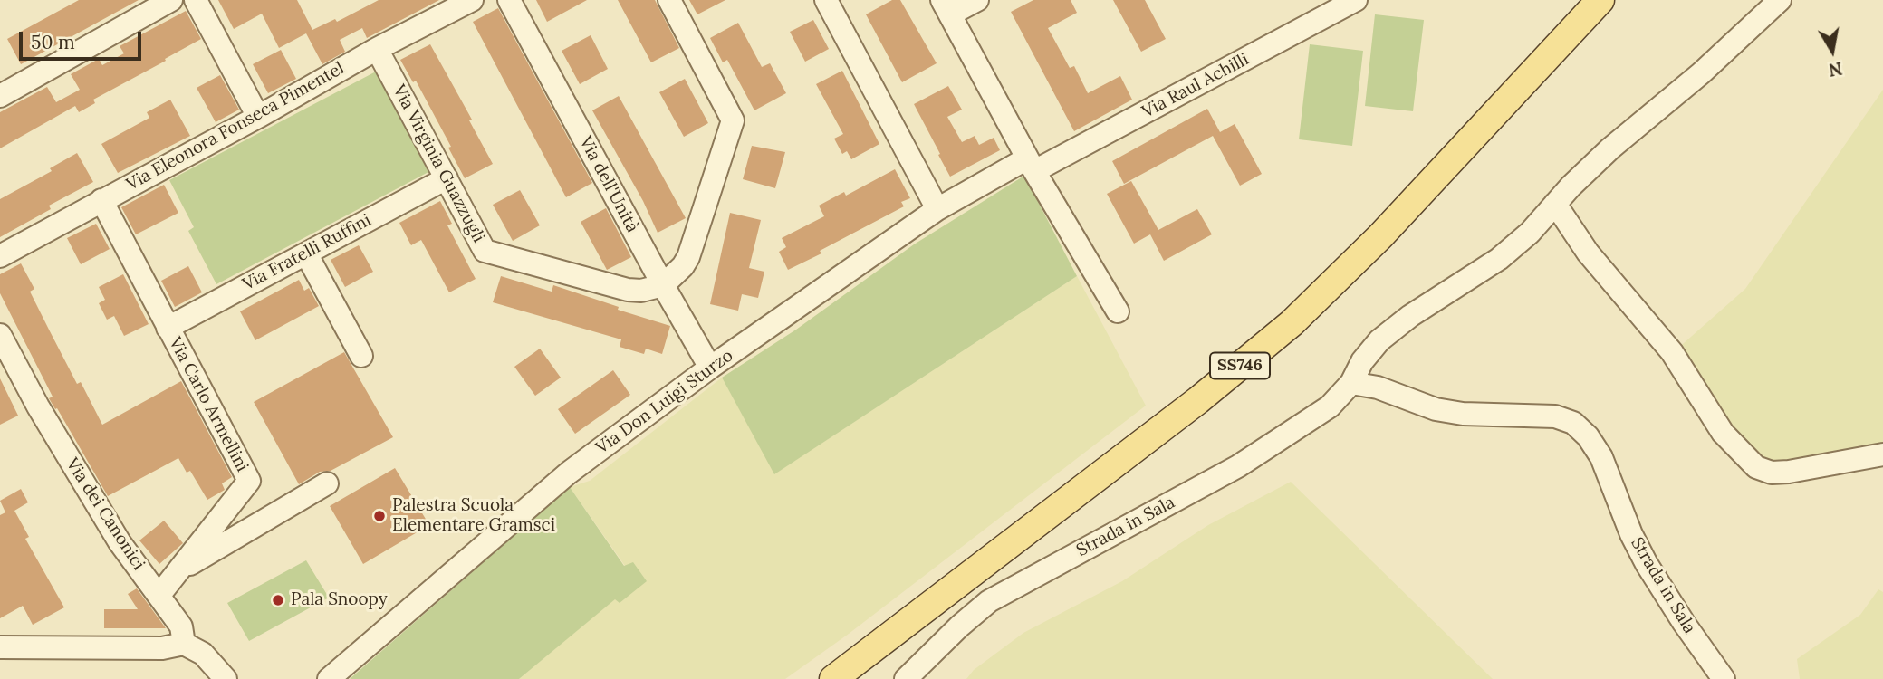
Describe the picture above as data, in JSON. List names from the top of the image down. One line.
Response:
{"streets":{"main road":["SS746"],"street":["Via Raul Achilli","Via Eleonora Fonseca Pimentel","Via Virginia Guazzugli","Via dell'Unità","Via Fratelli Ruffini","Via Don Luigi Sturzo","Via Carlo Armellini","Via dei Canonici","Strada in Sala"]},"crossings":[["Via Raul Achilli","Via Don Luigi Sturzo"],["Via Eleonora Fonseca Pimentel","Via Virginia Guazzugli"],["Via Eleonora Fonseca Pimentel","Via Carlo Armellini"],["Via Virginia Guazzugli","Via dell'Unità"],["Via Virginia Guazzugli","Via Fratelli Ruffini"],["Via dell'Unità","Via Don Luigi Sturzo"],["Via Fratelli Ruffini","Via Carlo Armellini"],["Via Carlo Armellini","Via dei Canonici"]],"places":["Palestra Scuola Elementare Gramsci","Pala Snoopy"],"scale_bar":"50 m","north":"bottom"}
